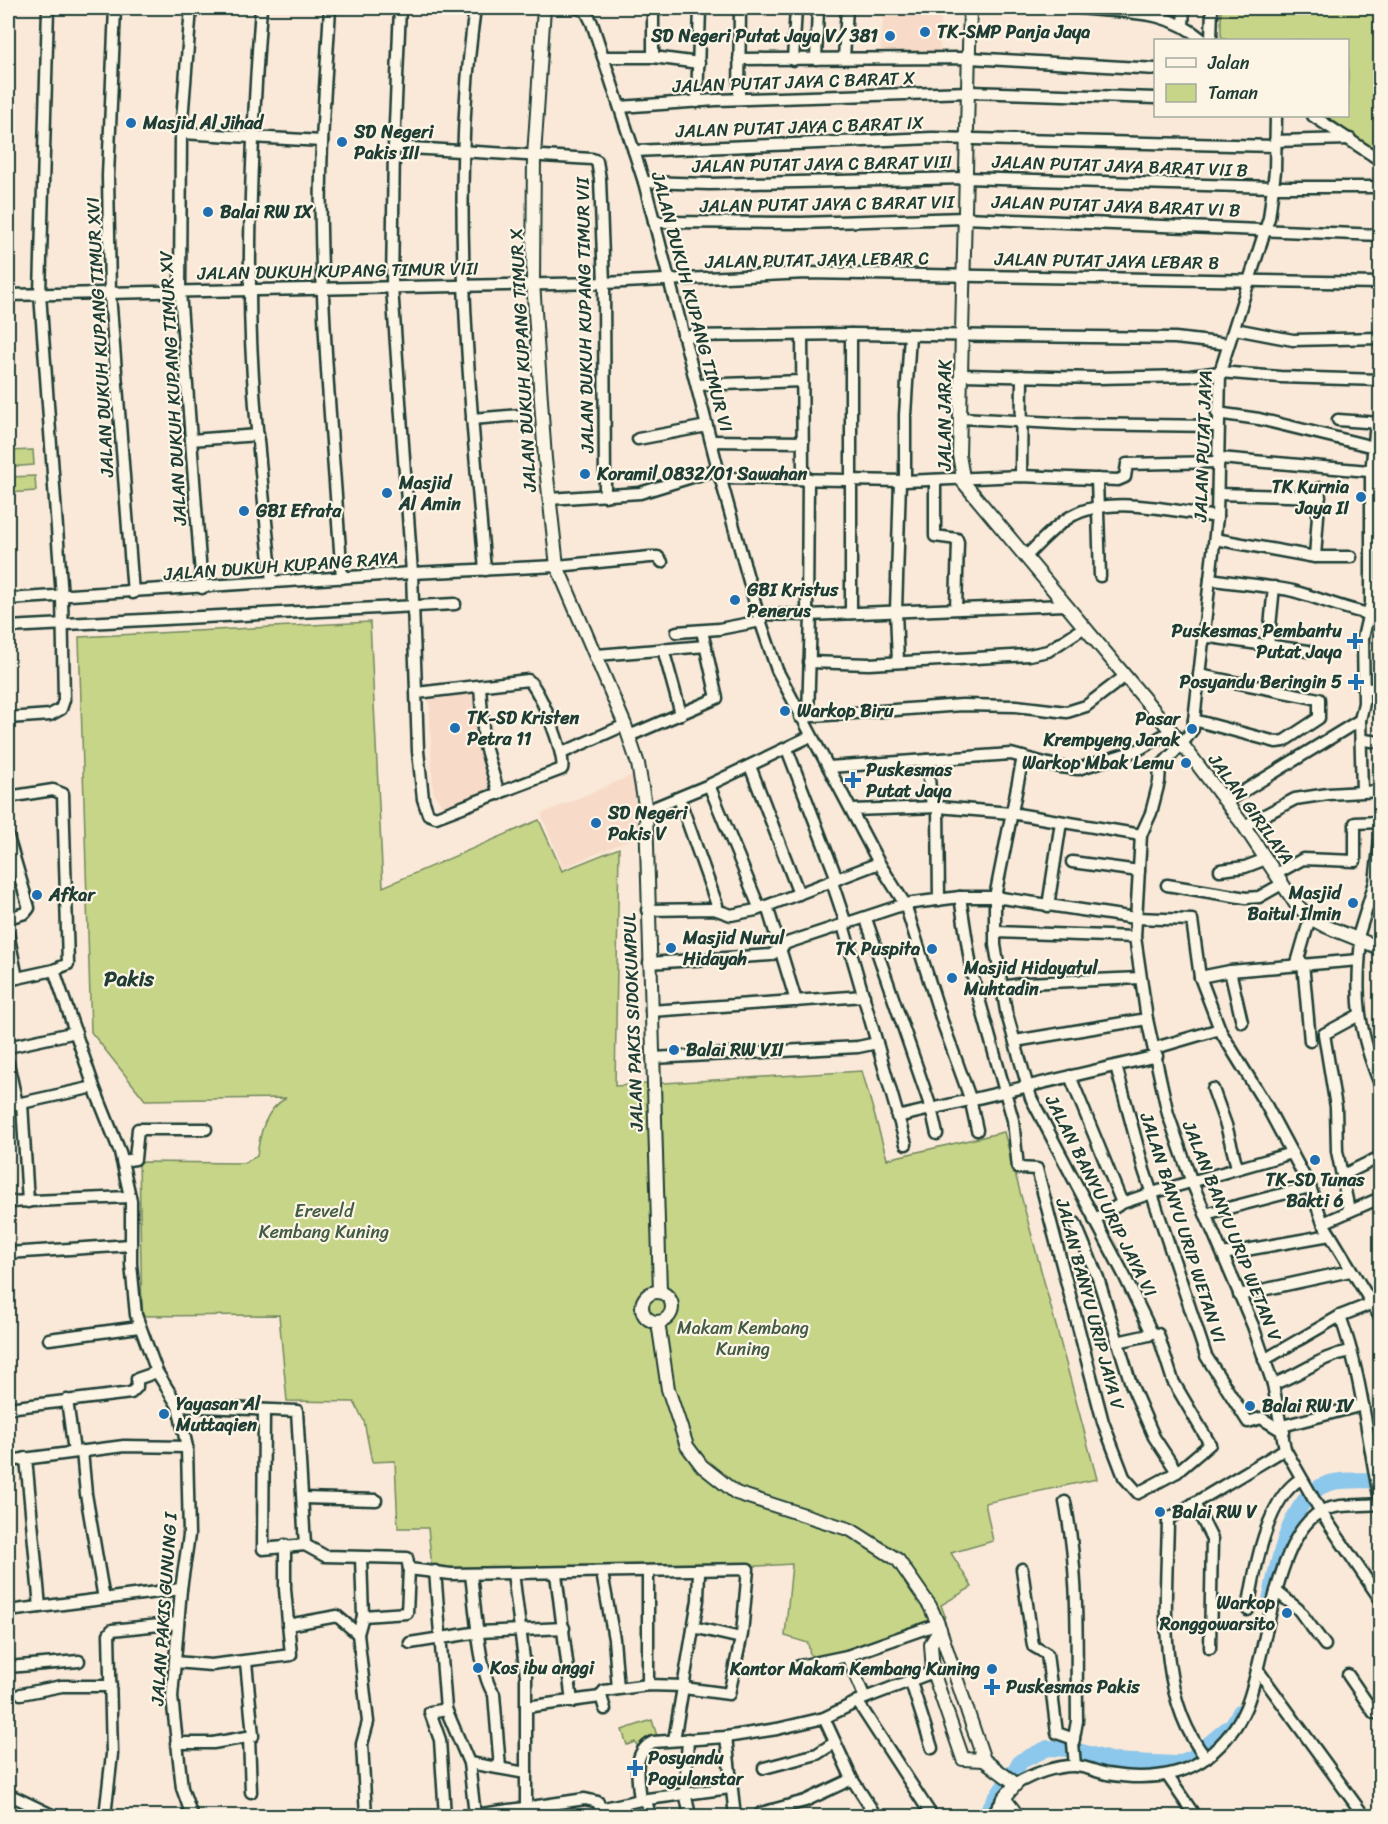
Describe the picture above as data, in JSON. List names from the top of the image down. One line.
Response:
{"streets":{"street":["JALAN PUTAT JAYA C BARAT X","JALAN PUTAT JAYA C BARAT IX","JALAN PUTAT JAYA C BARAT VIII","JALAN PUTAT JAYA BARAT VII B","JALAN PUTAT JAYA C BARAT VII","JALAN PUTAT JAYA BARAT VI B","JALAN PUTAT JAYA LEBAR C","JALAN PUTAT JAYA LEBAR B","JALAN DUKUH KUPANG TIMUR VIII","JALAN DUKUH KUPANG TIMUR VI","JALAN DUKUH KUPANG TIMUR VII","JALAN DUKUH KUPANG TIMUR XVI","JALAN DUKUH KUPANG TIMUR X","JALAN DUKUH KUPANG TIMUR XV","JALAN JARAK","JALAN PUTAT JAYA","JALAN DUKUH KUPANG RAYA","JALAN GIRILAYA","JALAN PAKIS SIDOKUMPUL","JALAN BANYU URIP JAYA VI","JALAN BANYU URIP WETAN VI","JALAN BANYU URIP WETAN V","JALAN BANYU URIP JAYA V","JALAN PAKIS GUNUNG I"]},"crossings":[["JALAN PUTAT JAYA C BARAT X","JALAN DUKUH KUPANG TIMUR VI"],["JALAN PUTAT JAYA C BARAT X","JALAN JARAK"],["JALAN PUTAT JAYA C BARAT IX","JALAN DUKUH KUPANG TIMUR VI"],["JALAN PUTAT JAYA C BARAT IX","JALAN JARAK"],["JALAN PUTAT JAYA C BARAT IX","JALAN PUTAT JAYA"],["JALAN PUTAT JAYA C BARAT VIII","JALAN PUTAT JAYA BARAT VII B"],["JALAN PUTAT JAYA C BARAT VIII","JALAN DUKUH KUPANG TIMUR VI"],["JALAN PUTAT JAYA C BARAT VIII","JALAN JARAK"],["JALAN PUTAT JAYA BARAT VII B","JALAN JARAK"],["JALAN PUTAT JAYA BARAT VII B","JALAN PUTAT JAYA"],["JALAN PUTAT JAYA C BARAT VII","JALAN PUTAT JAYA BARAT VI B"],["JALAN PUTAT JAYA C BARAT VII","JALAN DUKUH KUPANG TIMUR VI"],["JALAN PUTAT JAYA C BARAT VII","JALAN JARAK"],["JALAN PUTAT JAYA BARAT VI B","JALAN JARAK"],["JALAN PUTAT JAYA BARAT VI B","JALAN PUTAT JAYA"],["JALAN PUTAT JAYA LEBAR C","JALAN PUTAT JAYA LEBAR B"],["JALAN PUTAT JAYA LEBAR C","JALAN DUKUH KUPANG TIMUR VIII"],["JALAN PUTAT JAYA LEBAR C","JALAN DUKUH KUPANG TIMUR VI"],["JALAN PUTAT JAYA LEBAR C","JALAN JARAK"],["JALAN PUTAT JAYA LEBAR B","JALAN JARAK"],["JALAN PUTAT JAYA LEBAR B","JALAN PUTAT JAYA"],["JALAN DUKUH KUPANG TIMUR VIII","JALAN DUKUH KUPANG TIMUR VI"],["JALAN DUKUH KUPANG TIMUR VIII","JALAN DUKUH KUPANG TIMUR VII"],["JALAN DUKUH KUPANG TIMUR VIII","JALAN DUKUH KUPANG TIMUR XVI"],["JALAN DUKUH KUPANG TIMUR VIII","JALAN DUKUH KUPANG TIMUR X"],["JALAN DUKUH KUPANG TIMUR VIII","JALAN DUKUH KUPANG TIMUR XV"],["JALAN DUKUH KUPANG TIMUR VII","JALAN DUKUH KUPANG TIMUR X"],["JALAN DUKUH KUPANG TIMUR XVI","JALAN DUKUH KUPANG RAYA"],["JALAN DUKUH KUPANG TIMUR X","JALAN DUKUH KUPANG RAYA"],["JALAN DUKUH KUPANG TIMUR X","JALAN PAKIS SIDOKUMPUL"],["JALAN DUKUH KUPANG TIMUR XV","JALAN DUKUH KUPANG RAYA"],["JALAN JARAK","JALAN PUTAT JAYA"],["JALAN JARAK","JALAN GIRILAYA"],["JALAN PUTAT JAYA","JALAN GIRILAYA"],["JALAN PUTAT JAYA","JALAN BANYU URIP WETAN V"],["JALAN BANYU URIP JAYA VI","JALAN BANYU URIP JAYA V"],["JALAN BANYU URIP WETAN VI","JALAN BANYU URIP WETAN V"]],"districts":["Pakis"],"parks":["Ereveld Kembang Kuning","Makam Kembang Kuning"],"places":{"other":["TK-SMP Panja Jaya","SD Negeri Putat Jaya V/ 381","Masjid Al Jihad","SD Negeri Pakis III","Balai RW IX","Koramil 0832/01 Sawahan","Masjid Al Amin","TK Kurnia Jaya II","GBI Efrata","GBI Kristus Penerus","Warkop Biru","TK-SD Kristen Petra 11","Pasar Krempyeng Jarak","Warkop Mbak Lemu","SD Negeri Pakis V","Afkar","Masjid Baitul Ilmin","Masjid Nurul Hidayah","TK Puspita","Masjid Hidayatul Muhtadin","Balai RW VII","TK-SD Tunas Bakti 6","Balai RW IV","Yayasan Al Muttaqien","Balai RW V","Warkop Ronggowarsito","Kos ibu anggi","Kantor Makam Kembang Kuning"],"health":["Puskesmas Pembantu Putat Jaya","Posyandu Beringin 5","Puskesmas Putat Jaya","Puskesmas Pakis","Posyandu Pagulanstar"]},"legend":["Jalan","Taman"]}
